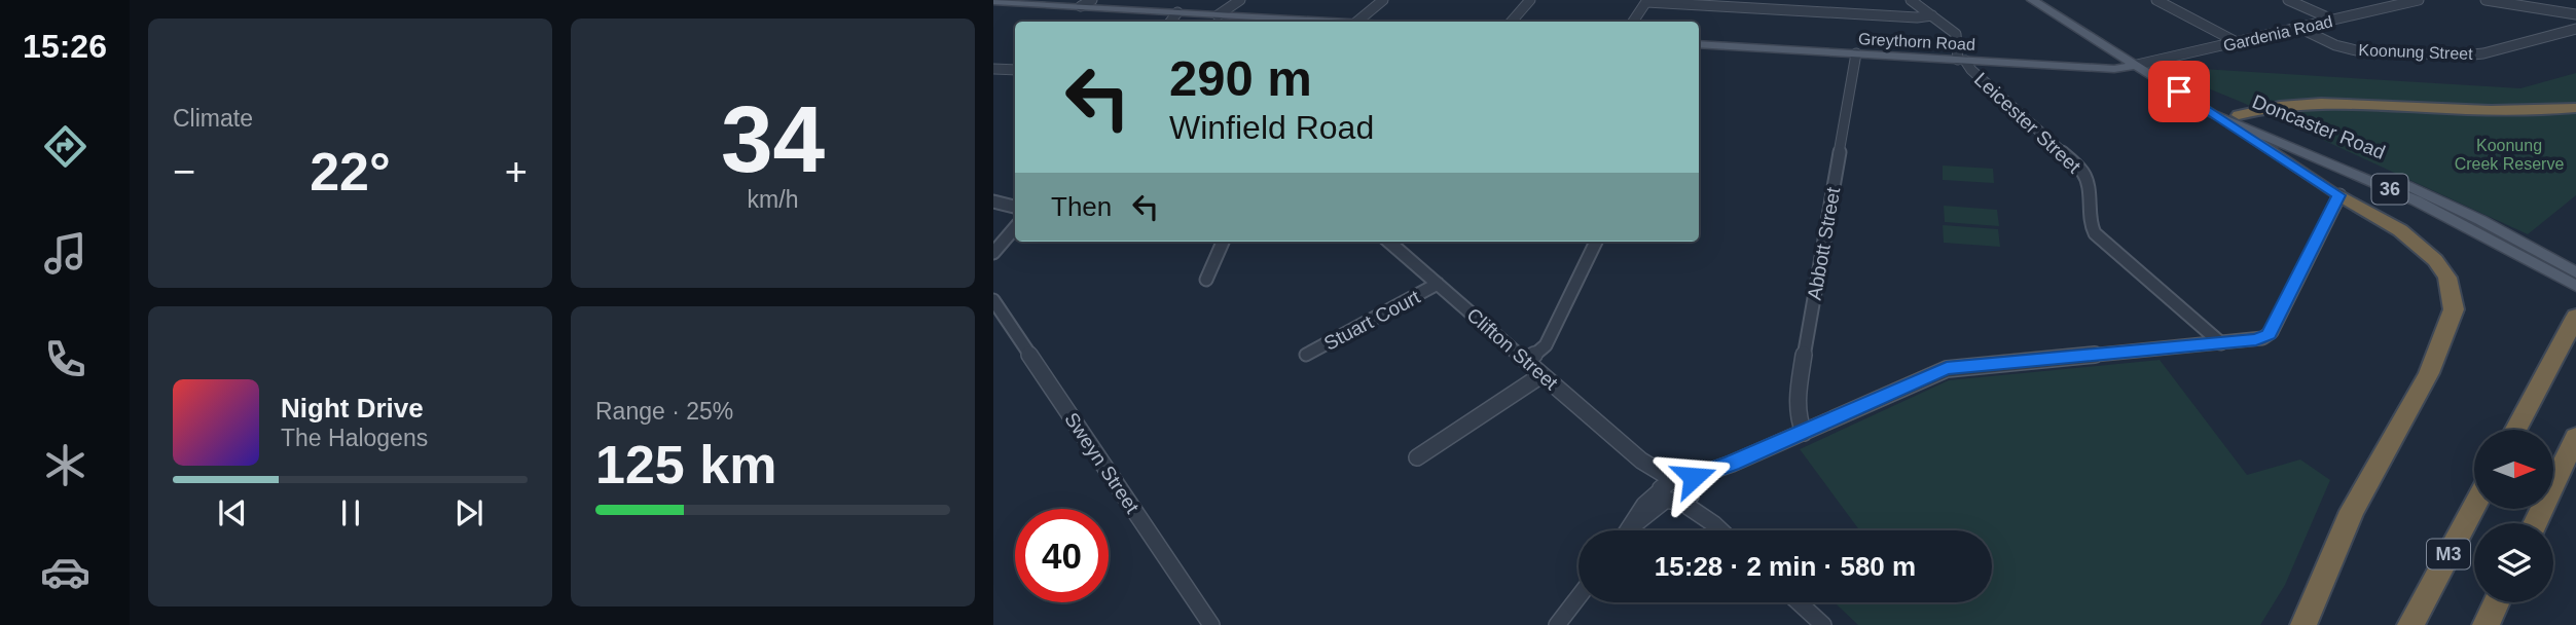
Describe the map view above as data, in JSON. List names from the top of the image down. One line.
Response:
{"streets":{"highway":["36","M3"],"main road":["Greythorn Road","Doncaster Road"],"street":["Gardenia Road","Koonung Street","Leicester Street","Abbott Street","Stuart Court","Clifton Street","Sweyn Street"]},"crossings":[["Gardenia Road","Greythorn Road"],["Gardenia Road","Koonung Street"],["Gardenia Road","Doncaster Road"],["Greythorn Road","Leicester Street"],["Greythorn Road","Doncaster Road"],["Greythorn Road","Abbott Street"],["Doncaster Road","36"],["Stuart Court","Clifton Street"]],"parks":["Koonung Creek Reserve"],"north":"right","page":{"tabs":"15:26","tile":["Climate",["34","km/h"],["Range · 25%","125 km"]],"turn":["290 m","Winfield Road"],"heat":["−","22°","+"],"then":"Then","song":["Night Drive","The Halogens"],"limit":"40","trip":"15:28 · 2 min · 580 m"}}
